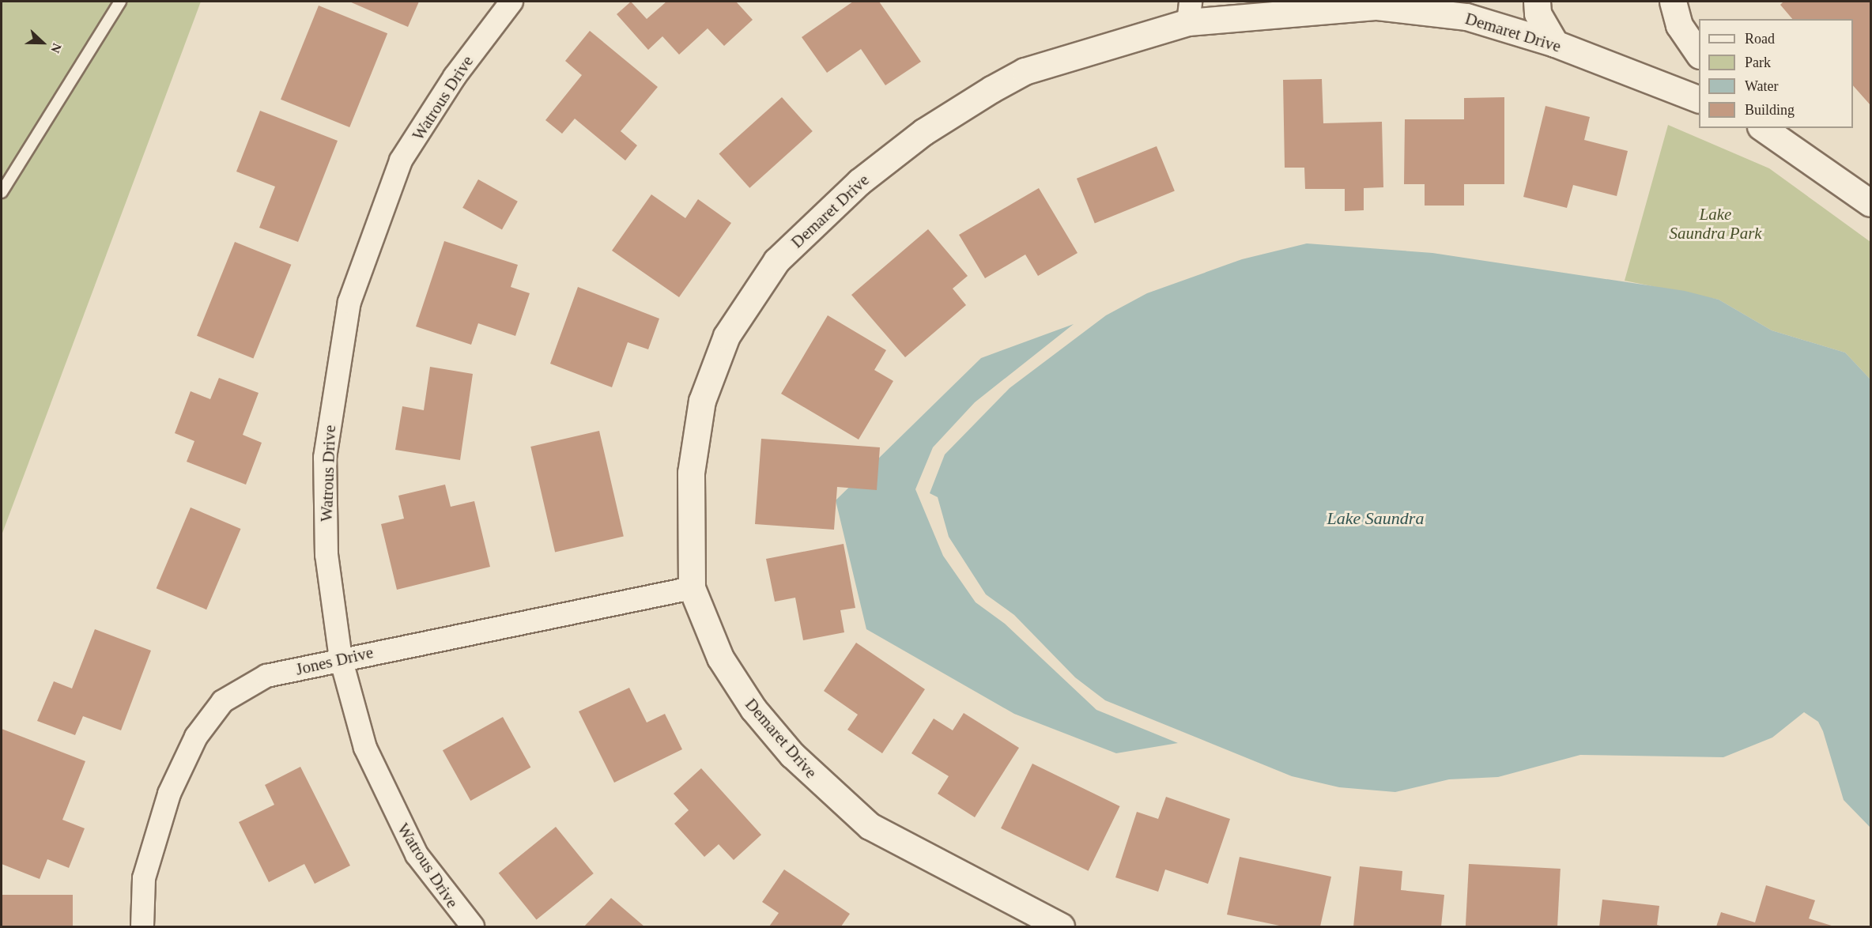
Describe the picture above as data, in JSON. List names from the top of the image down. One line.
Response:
{"streets":{"street":["Demaret Drive","Watrous Drive","Jones Drive"]},"crossings":[["Demaret Drive","Jones Drive"],["Watrous Drive","Jones Drive"]],"water":["Lake Saundra"],"parks":["Lake Saundra Park"],"legend":["Road","Park","Water","Building"],"north":"right"}
